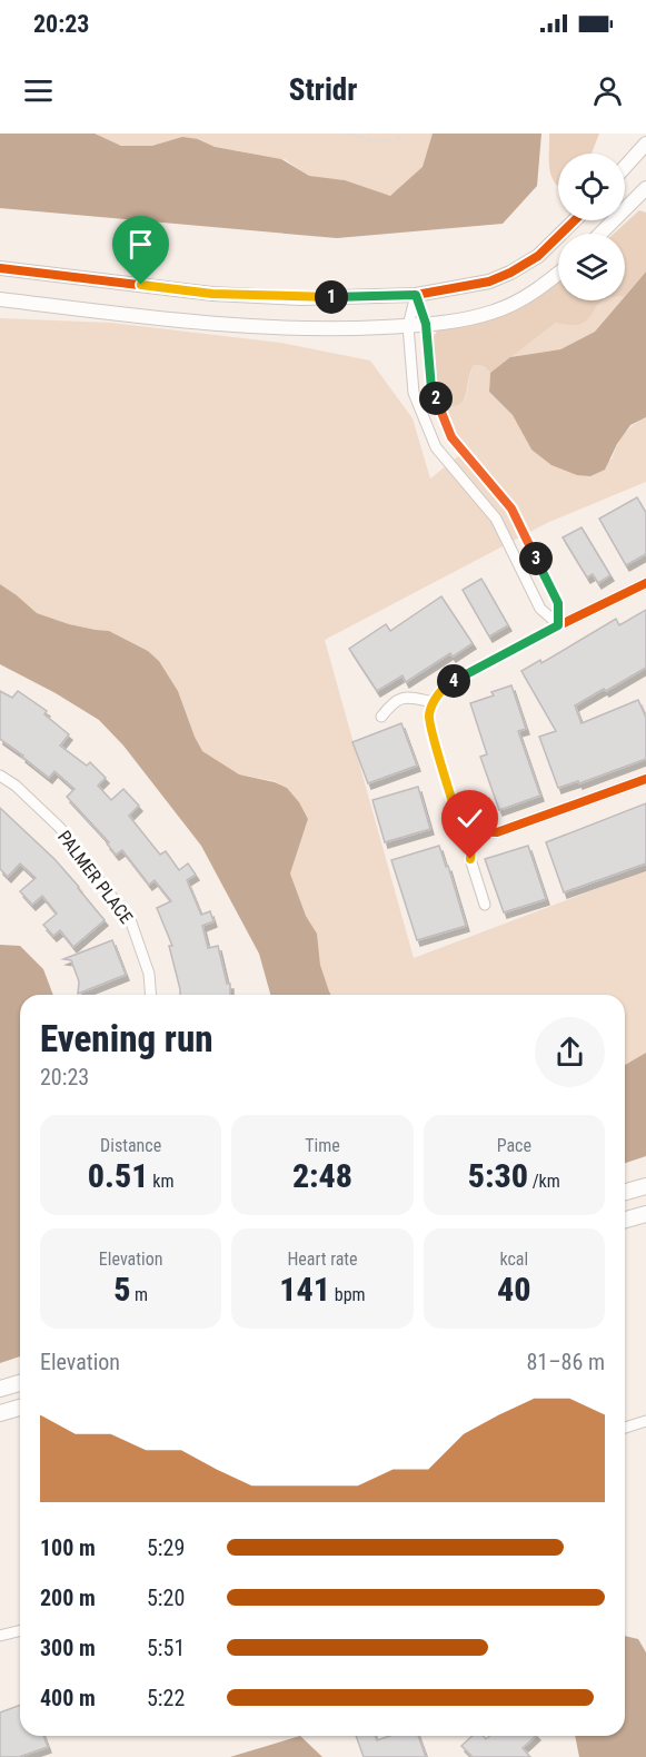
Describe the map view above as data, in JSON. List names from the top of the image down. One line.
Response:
{"streets":{"street":["PALMER PLACE"]},"page":{"status":"20:23","header":"Stridr","pins":["1","2","3","4"],"heading":["Evening run","20:23"],"stats":[["Distance","0.51 km"],["Time","2:48"],["Pace","5:30 /km"],["Elevation","5 m"],["Heart rate","141 bpm"],["kcal","40"]],"chart":["Elevation","81–86 m"],"list":[{"name":"100 m","note":"5:29"},{"name":"200 m","note":"5:20"},{"name":"300 m","note":"5:51"},{"name":"400 m","note":"5:22"}]}}
